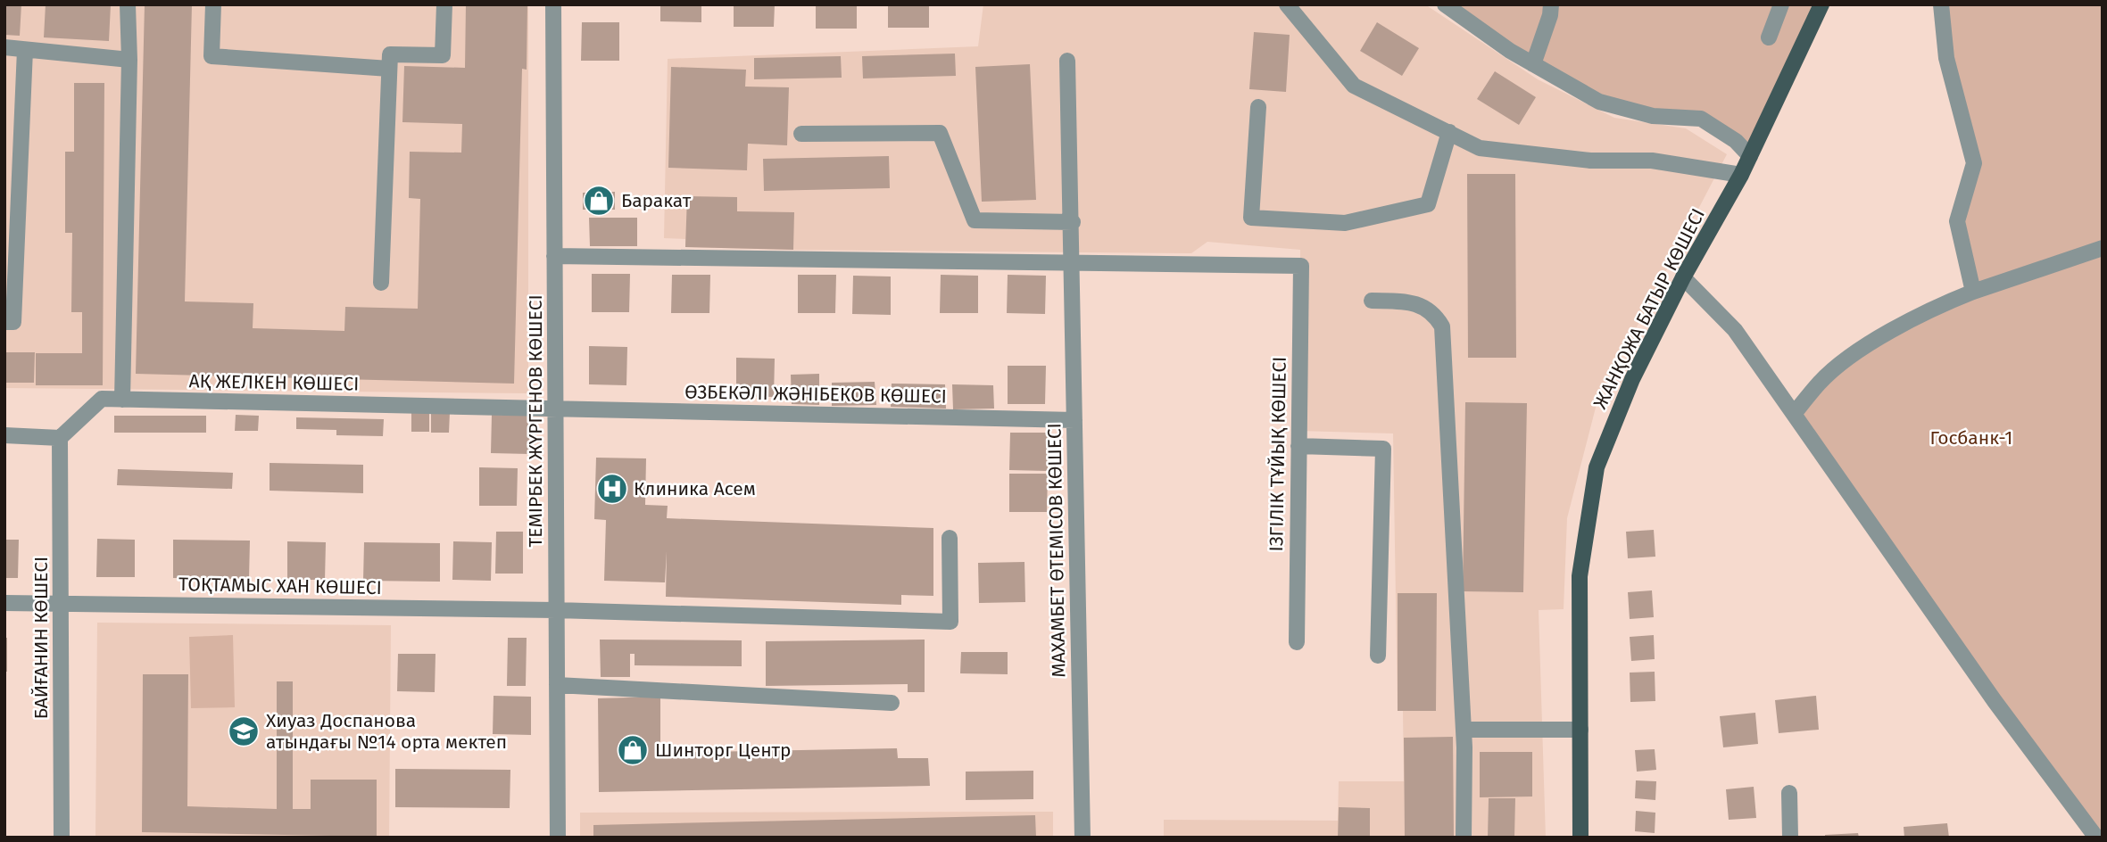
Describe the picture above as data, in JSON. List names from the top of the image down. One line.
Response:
{"streets":{"main road":["ЖАНҚОЖА БАТЫР КӨШЕСІ"],"street":["АҚ ЖЕЛКЕН КӨШЕСІ","ӨЗБЕКӘЛІ ЖӘНІБЕКОВ КӨШЕСІ","ТЕМІРБЕК ЖҮРГЕНОВ КӨШЕСІ","ІЗГІЛІК ТҰЙЫҚ КӨШЕСІ","МАХАМБЕТ ӨТЕМІСОВ КӨШЕСІ","ТОҚТАМЫС ХАН КӨШЕСІ","БАЙҒАНИН КӨШЕСІ"]},"crossings":[["АҚ ЖЕЛКЕН КӨШЕСІ","ӨЗБЕКӘЛІ ЖӘНІБЕКОВ КӨШЕСІ"],["АҚ ЖЕЛКЕН КӨШЕСІ","ТЕМІРБЕК ЖҮРГЕНОВ КӨШЕСІ"],["АҚ ЖЕЛКЕН КӨШЕСІ","БАЙҒАНИН КӨШЕСІ"],["ӨЗБЕКӘЛІ ЖӘНІБЕКОВ КӨШЕСІ","ТЕМІРБЕК ЖҮРГЕНОВ КӨШЕСІ"],["ӨЗБЕКӘЛІ ЖӘНІБЕКОВ КӨШЕСІ","МАХАМБЕТ ӨТЕМІСОВ КӨШЕСІ"],["ТЕМІРБЕК ЖҮРГЕНОВ КӨШЕСІ","ТОҚТАМЫС ХАН КӨШЕСІ"],["ІЗГІЛІК ТҰЙЫҚ КӨШЕСІ","МАХАМБЕТ ӨТЕМІСОВ КӨШЕСІ"],["ТОҚТАМЫС ХАН КӨШЕСІ","БАЙҒАНИН КӨШЕСІ"]],"parks":["Госбанк-1"],"places":{"shop":["Баракат","Шинторг Центр"],"hospital":["Клиника Асем"],"school or university":["Хиуаз Доспанова атындағы №14 орта мектеп"]}}
